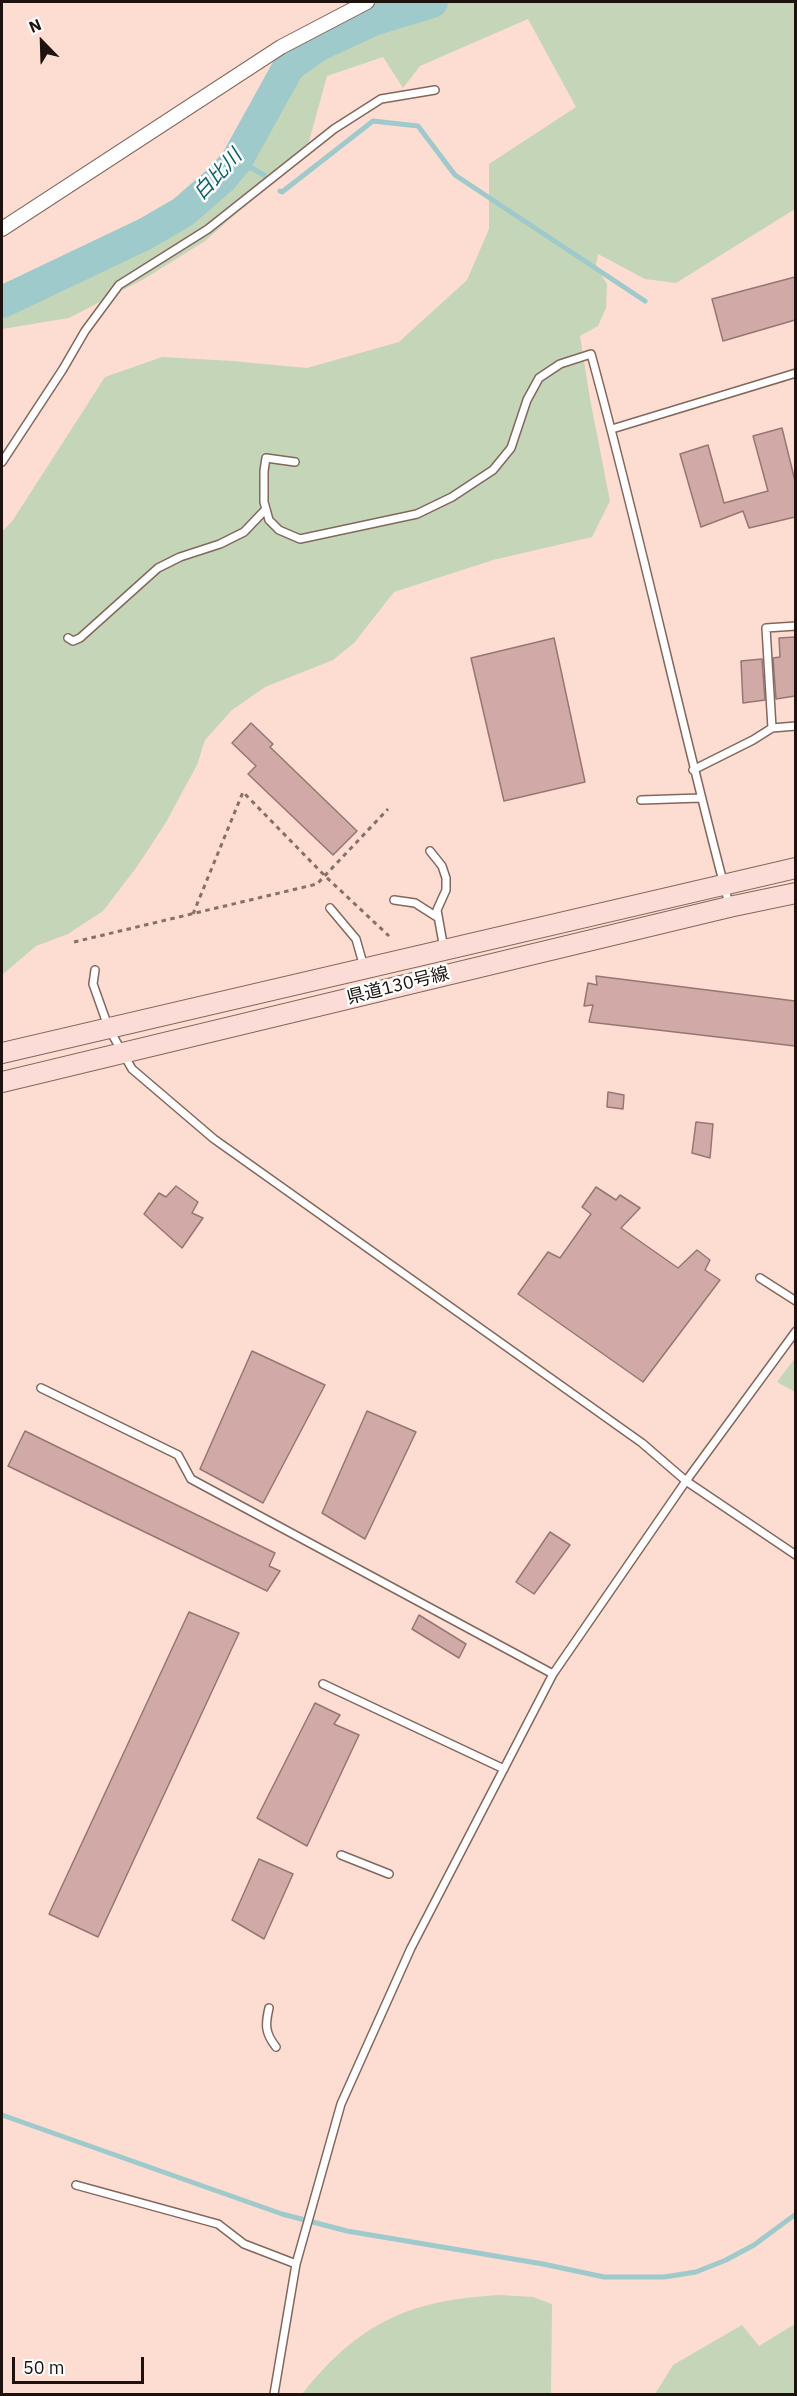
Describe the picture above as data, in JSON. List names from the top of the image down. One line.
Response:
{"streets":{"main road":["県道130号線"]},"water":["白比川"],"scale_bar":"50 m","north":"top left"}
